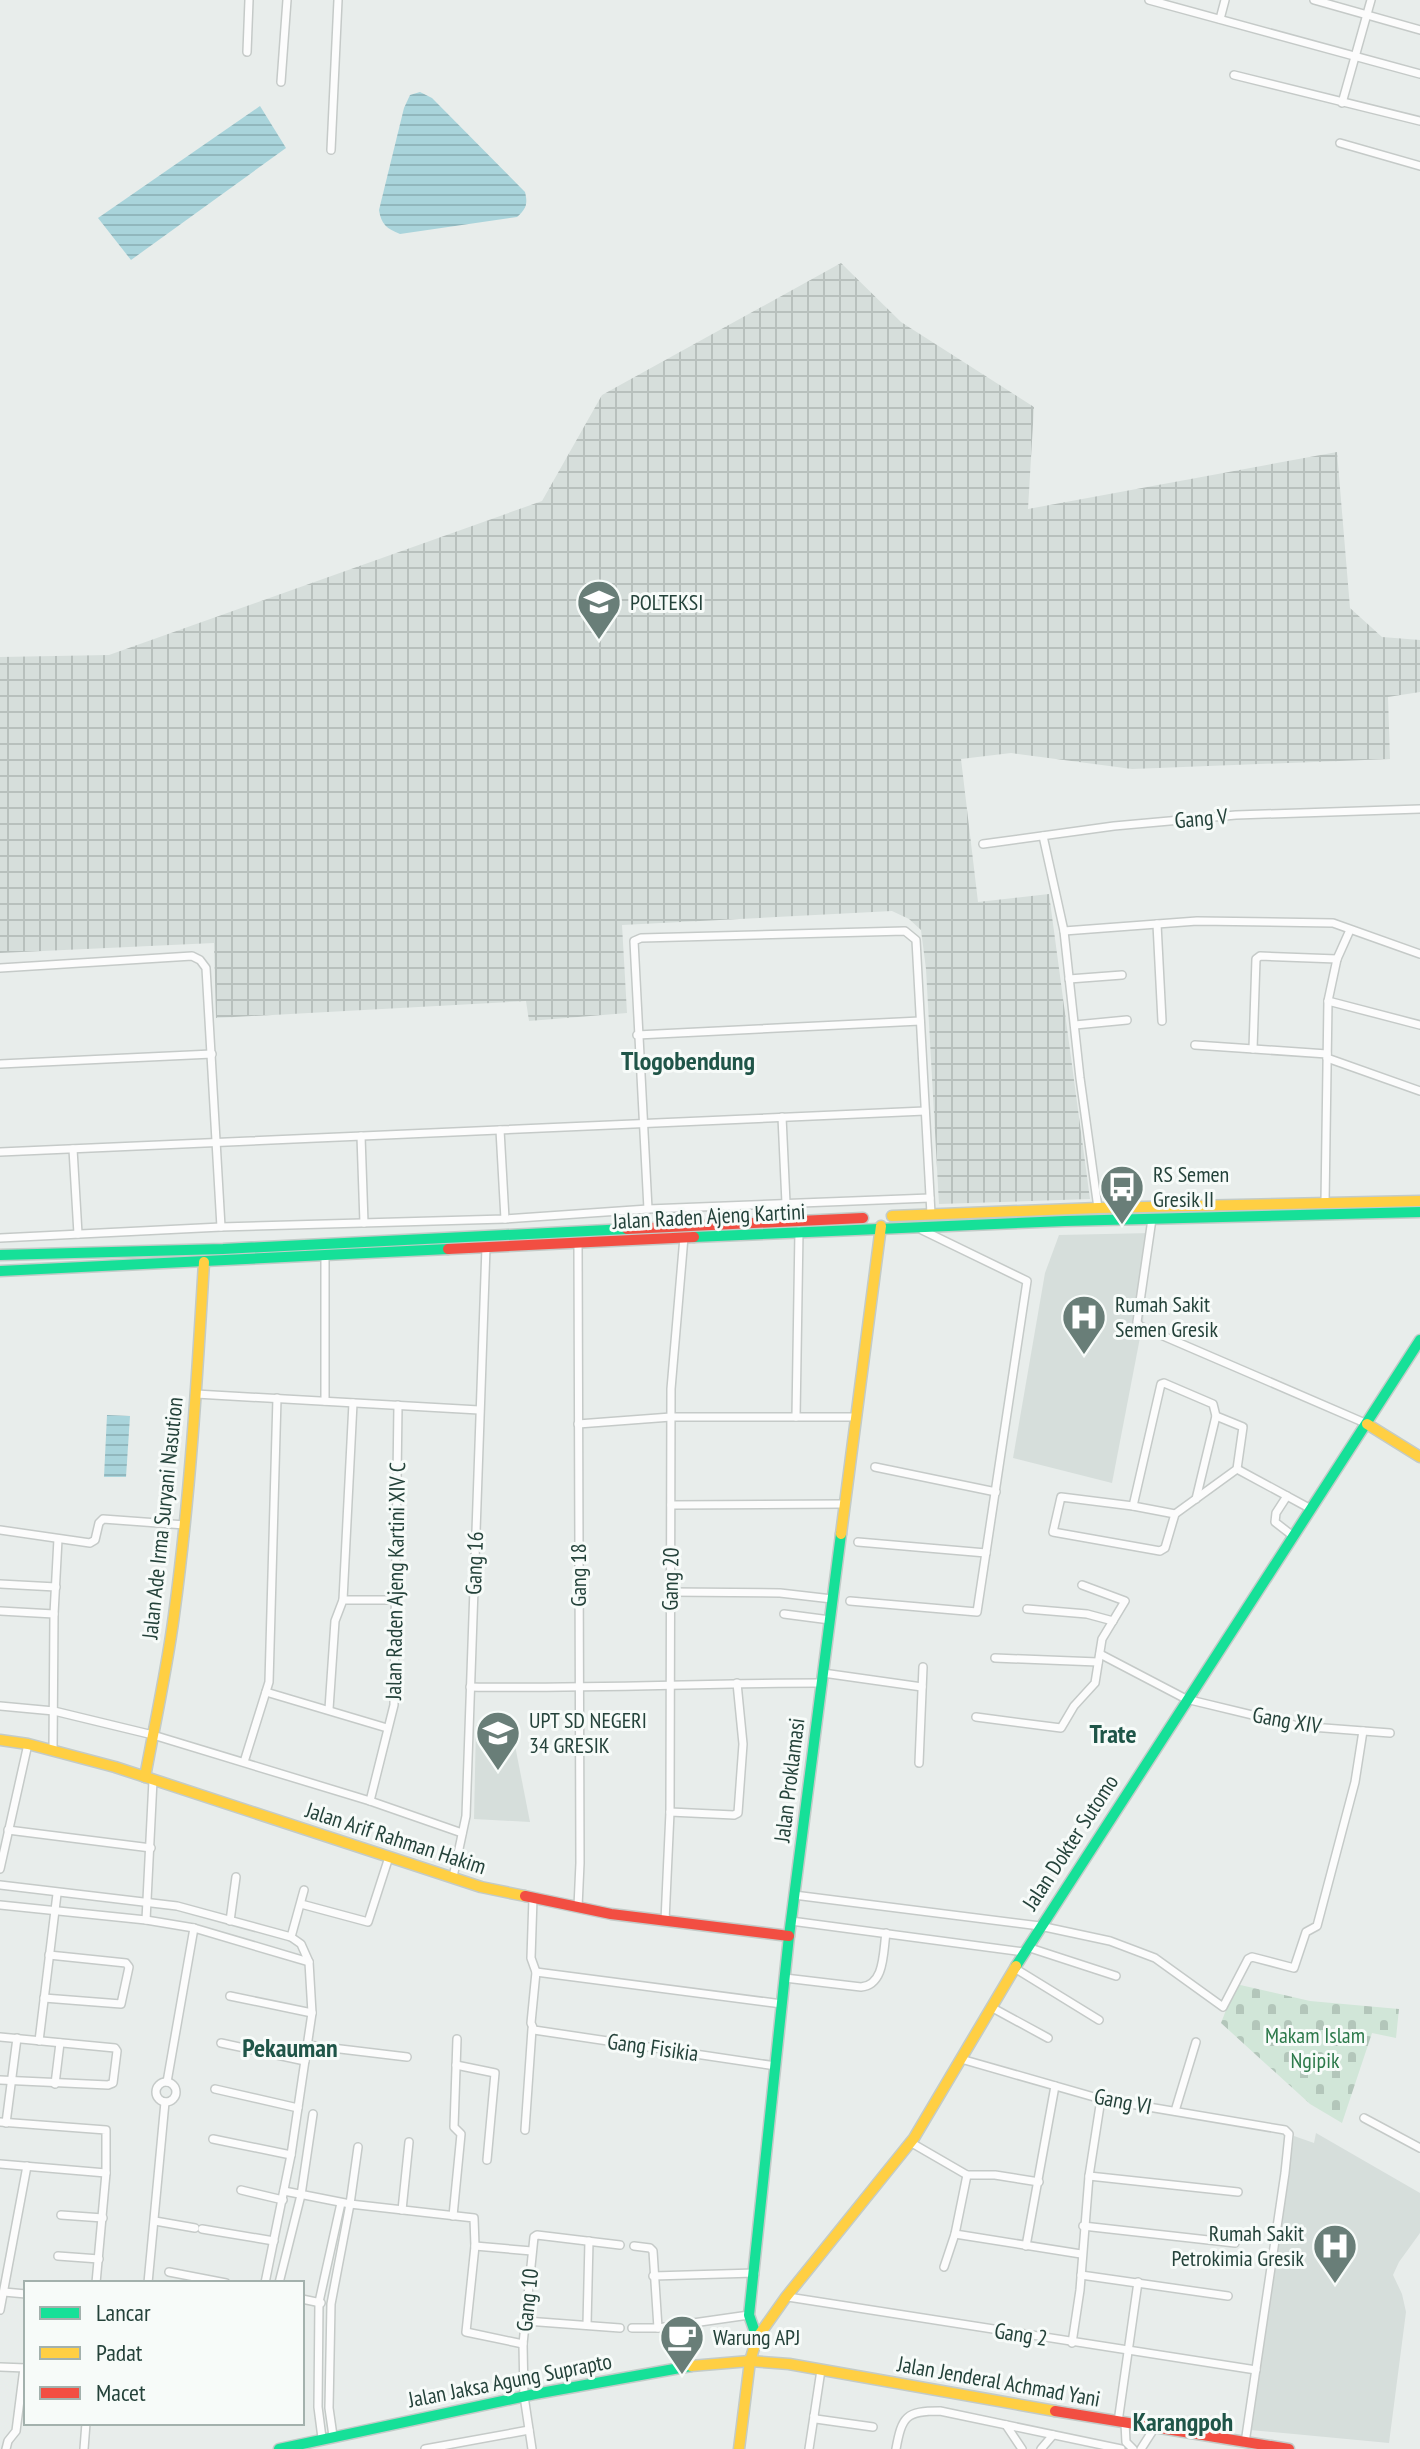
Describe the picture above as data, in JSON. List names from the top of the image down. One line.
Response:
{"streets":{"main road":["Jalan Raden Ajeng Kartini","Jalan Ade Irma Suryani Nasution","Jalan Proklamasi","Jalan Arif Rahman Hakim","Jalan Dokter Sutomo","Jalan Jaksa Agung Suprapto","Jalan Jenderal Achmad Yani"],"street":["Gang V","Gang 16","Gang 18","Gang 20","Jalan Raden Ajeng Kartini XIV C","Gang XIV","Gang Fisikia","Gang VI","Gang 10","Gang 2"]},"crossings":[["Jalan Raden Ajeng Kartini","Jalan Ade Irma Suryani Nasution"],["Jalan Raden Ajeng Kartini","Gang 16"],["Jalan Raden Ajeng Kartini","Gang 18"],["Jalan Raden Ajeng Kartini","Gang 20"],["Jalan Raden Ajeng Kartini","Jalan Proklamasi"],["Jalan Ade Irma Suryani Nasution","Jalan Arif Rahman Hakim"],["Gang 16","Jalan Arif Rahman Hakim"],["Gang 18","Jalan Arif Rahman Hakim"],["Gang 20","Jalan Arif Rahman Hakim"],["Gang XIV","Jalan Dokter Sutomo"],["Jalan Proklamasi","Jalan Arif Rahman Hakim"],["Jalan Proklamasi","Jalan Dokter Sutomo"],["Jalan Proklamasi","Gang Fisikia"],["Jalan Dokter Sutomo","Gang VI"],["Jalan Dokter Sutomo","Gang 2"],["Jalan Dokter Sutomo","Jalan Jaksa Agung Suprapto"],["Jalan Dokter Sutomo","Jalan Jenderal Achmad Yani"],["Gang VI","Gang 2"],["Gang 10","Jalan Jaksa Agung Suprapto"],["Jalan Jaksa Agung Suprapto","Jalan Jenderal Achmad Yani"]],"districts":["Tlogobendung","Trate","Pekauman","Karangpoh"],"parks":["Makam Islam Ngipik"],"places":{"school or university":["POLTEKSI","UPT SD NEGERI 34 GRESIK"],"bus stop":["RS Semen Gresik II"],"hospital":["Rumah Sakit Semen Gresik","Rumah Sakit Petrokimia Gresik"],"cafe":["Warung APJ"]},"legend":["Lancar","Padat","Macet"]}
